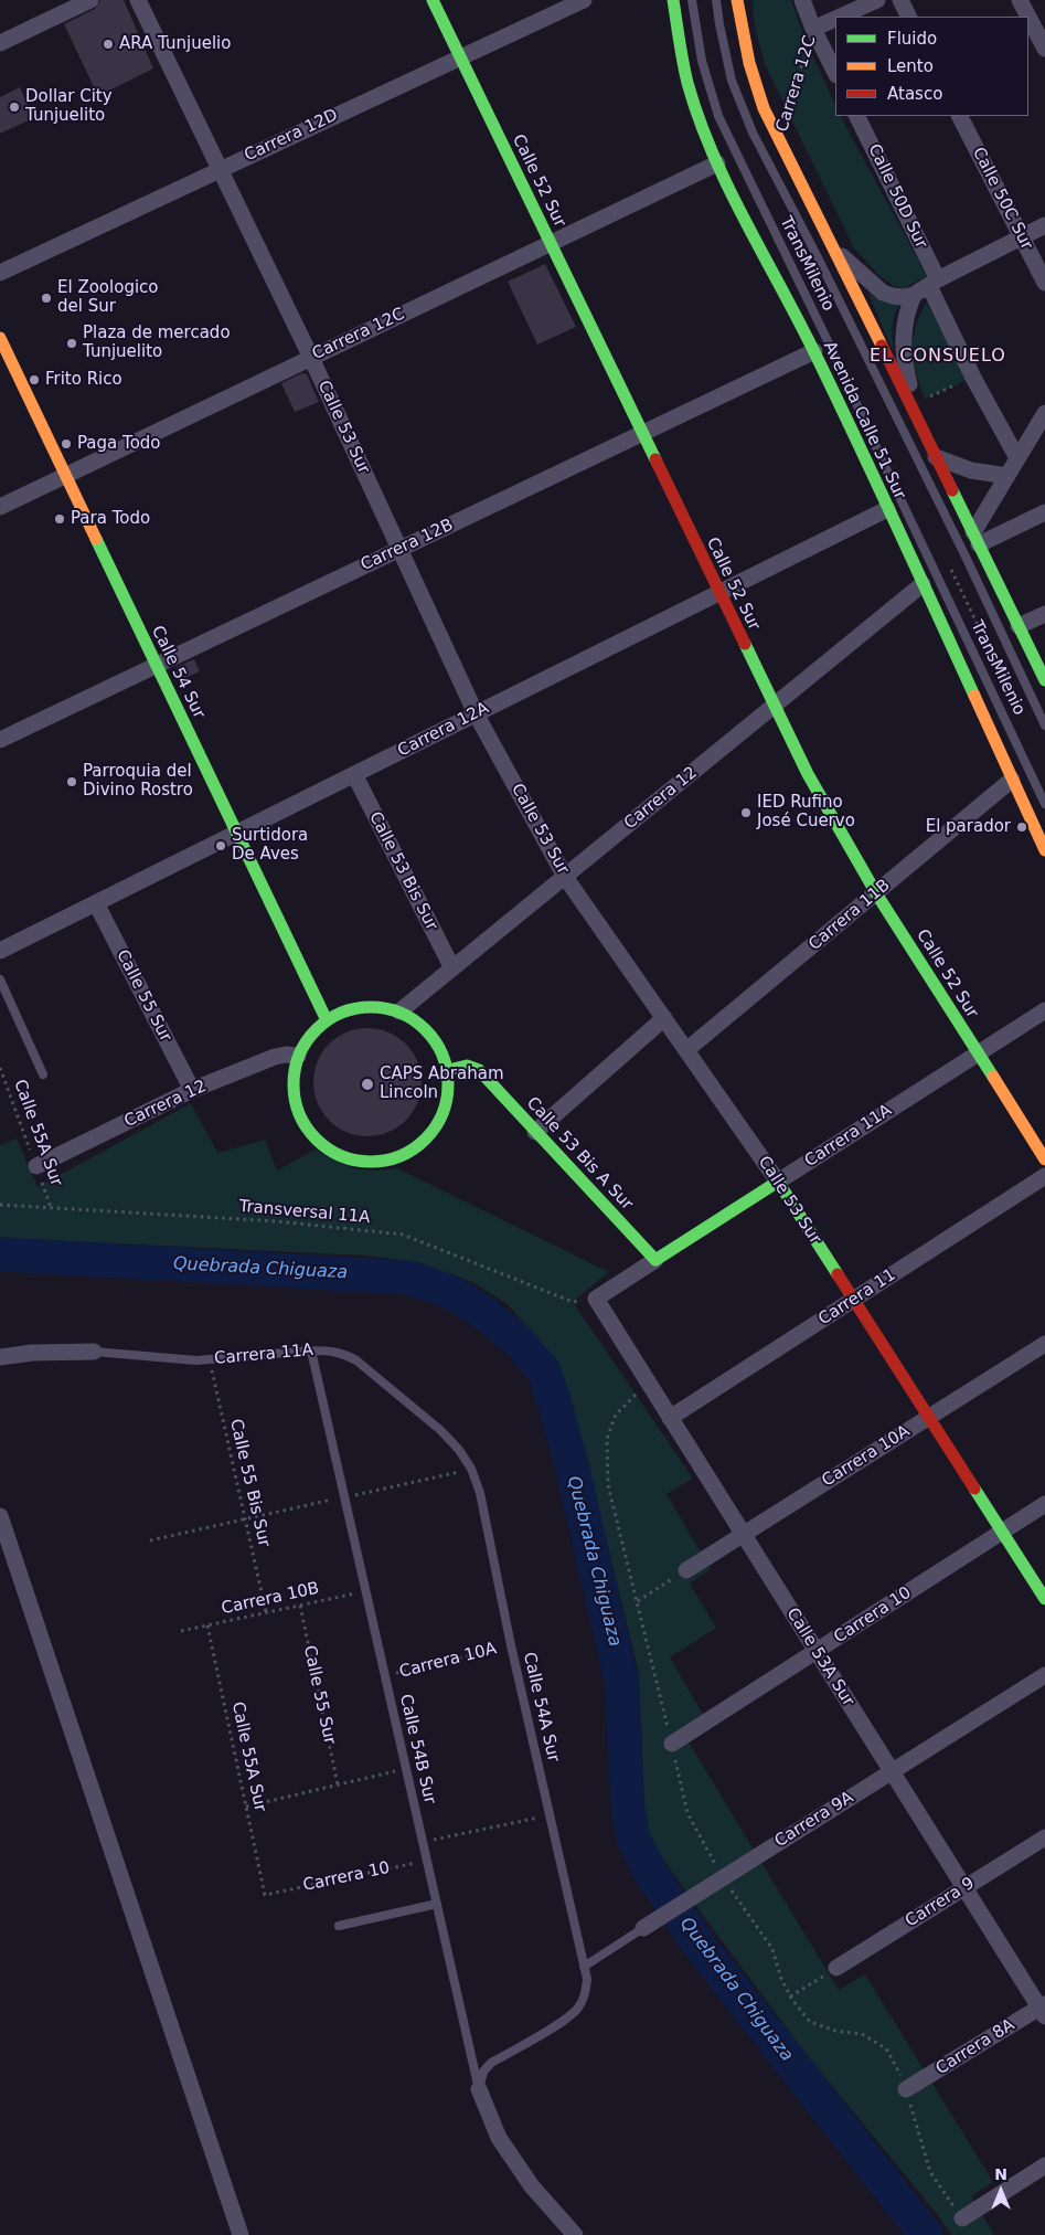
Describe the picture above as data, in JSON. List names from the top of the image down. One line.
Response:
{"streets":{"street":["Carrera 12C","Carrera 12D","Calle 52 Sur","Calle 50D Sur","Calle 50C Sur","Avenida Calle 51 Sur","Calle 53 Sur","Carrera 12B","Calle 54 Sur","Carrera 12A","Carrera 12","Calle 53 Bis Sur","Carrera 11B","Calle 55 Sur","Carrera 11A","Calle 53 Bis A Sur","Carrera 11","Carrera 10A","Carrera 10","Calle 53A Sur","Carrera 9A","Carrera 9","Carrera 8A"],"lane":["TransMilenio","Calle 54A Sur","Calle 54B Sur"],"path":["Calle 55A Sur","Transversal 11A","Calle 55 Bis Sur","Carrera 10B"]},"crossings":[["Carrera 12C","Calle 52 Sur"],["Carrera 12C","Avenida Calle 51 Sur"],["Carrera 12C","Calle 53 Sur"],["Carrera 12C","Calle 54 Sur"],["Carrera 12D","Calle 52 Sur"],["Carrera 12D","Calle 53 Sur"],["Calle 52 Sur","Carrera 12B"],["Calle 52 Sur","Carrera 12A"],["Calle 52 Sur","Carrera 12"],["Calle 52 Sur","Carrera 11B"],["Calle 52 Sur","Carrera 11A"],["Avenida Calle 51 Sur","Carrera 12B"],["Avenida Calle 51 Sur","Carrera 12A"],["Avenida Calle 51 Sur","Carrera 12"],["Avenida Calle 51 Sur","Carrera 11B"],["Calle 53 Sur","Carrera 12B"],["Calle 53 Sur","Carrera 12A"],["Calle 53 Sur","Carrera 12"],["Calle 53 Sur","Carrera 11B"],["Calle 53 Sur","Carrera 11A"],["Calle 53 Sur","Carrera 11"],["Calle 53 Sur","Carrera 10A"],["Calle 53 Sur","Carrera 10"],["Carrera 12B","Calle 54 Sur"],["Calle 54 Sur","Carrera 12A"],["Calle 54 Sur","Carrera 12"],["Calle 54 Sur","Calle 53 Bis A Sur"],["Carrera 12A","Calle 53 Bis Sur"],["Carrera 12A","Calle 55 Sur"],["Carrera 12","Calle 53 Bis Sur"],["Carrera 12","Calle 55 Sur"],["Carrera 12","Calle 55A Sur"],["Carrera 12","Calle 53 Bis A Sur"],["Calle 55 Sur","Carrera 10B"],["Calle 55A Sur","Transversal 11A"],["Calle 55A Sur","Carrera 10B"],["Calle 55A Sur","Carrera 10"],["Carrera 11A","Calle 53 Bis A Sur"],["Carrera 11A","Transversal 11A"],["Carrera 11A","Calle 55 Bis Sur"],["Carrera 11A","Calle 53A Sur"],["Carrera 11A","Calle 54A Sur"],["Carrera 11A","Calle 54B Sur"],["Transversal 11A","Calle 53A Sur"],["Carrera 11","Calle 53A Sur"],["Carrera 10A","Calle 53A Sur"],["Carrera 10A","Calle 54A Sur"],["Carrera 10A","Calle 54B Sur"],["Calle 55 Bis Sur","Carrera 10B"],["Carrera 10B","Calle 54B Sur"],["Carrera 10","Calle 53A Sur"],["Carrera 10","Calle 54B Sur"],["Calle 53A Sur","Carrera 9A"],["Calle 53A Sur","Carrera 9"],["Calle 53A Sur","Carrera 8A"],["Calle 54A Sur","Calle 54B Sur"],["Calle 54A Sur","Carrera 9A"]],"districts":["EL CONSUELO"],"water":["Quebrada Chiguaza"],"places":["ARA Tunjuelio","Dollar City Tunjuelito","El Zoologico del Sur","Plaza de mercado Tunjuelito","Frito Rico","Paga Todo","Para Todo","Parroquia del Divino Rostro","IED Rufino José Cuervo","El parador","Surtidora De Aves","CAPS Abraham Lincoln"],"legend":["Fluido","Lento","Atasco"],"north":"top"}
